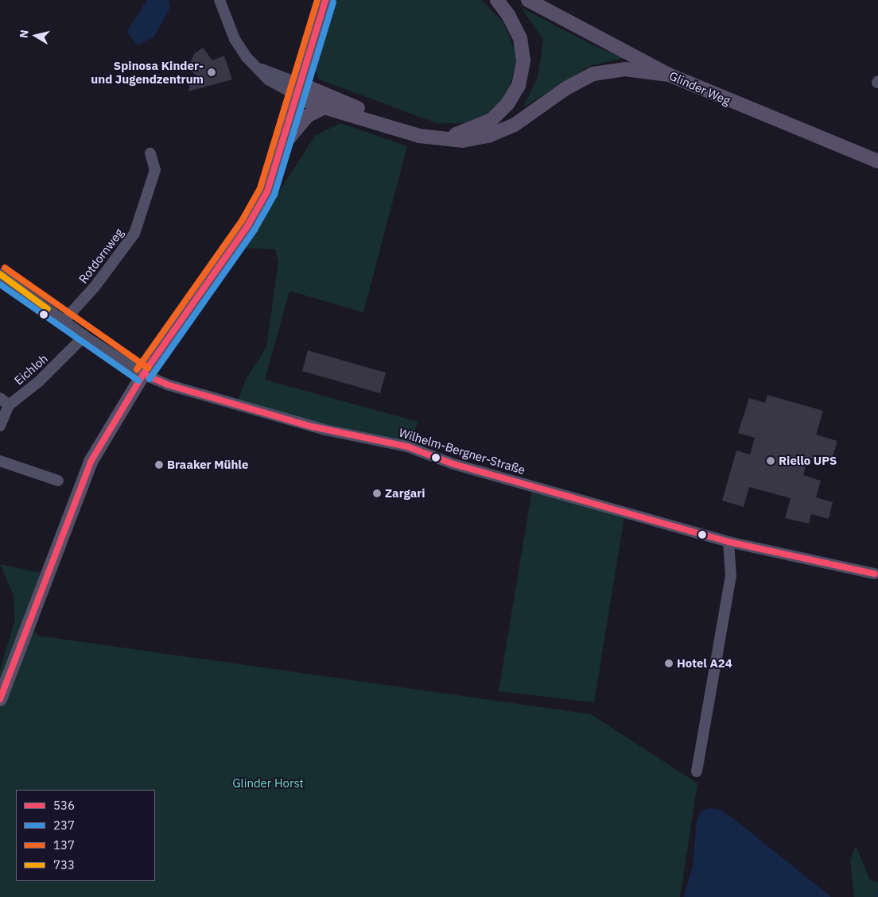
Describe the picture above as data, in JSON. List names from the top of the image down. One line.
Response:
{"streets":{"main road":["Glinder Weg"],"street":["Rotdornweg","Eichloh","Wilhelm-Bergner-Straße"]},"crossings":[["Rotdornweg","Wilhelm-Bergner-Straße"],["Eichloh","Wilhelm-Bergner-Straße"]],"parks":["Glinder Horst"],"places":["Spinosa Kinder- und Jugendzentrum","Riello UPS","Braaker Mühle","Zargari","Hotel A24"],"lines":["transit line 536","transit line 137","transit line 237","transit line 733"],"legend":["536","237","137","733"],"north":"left"}
